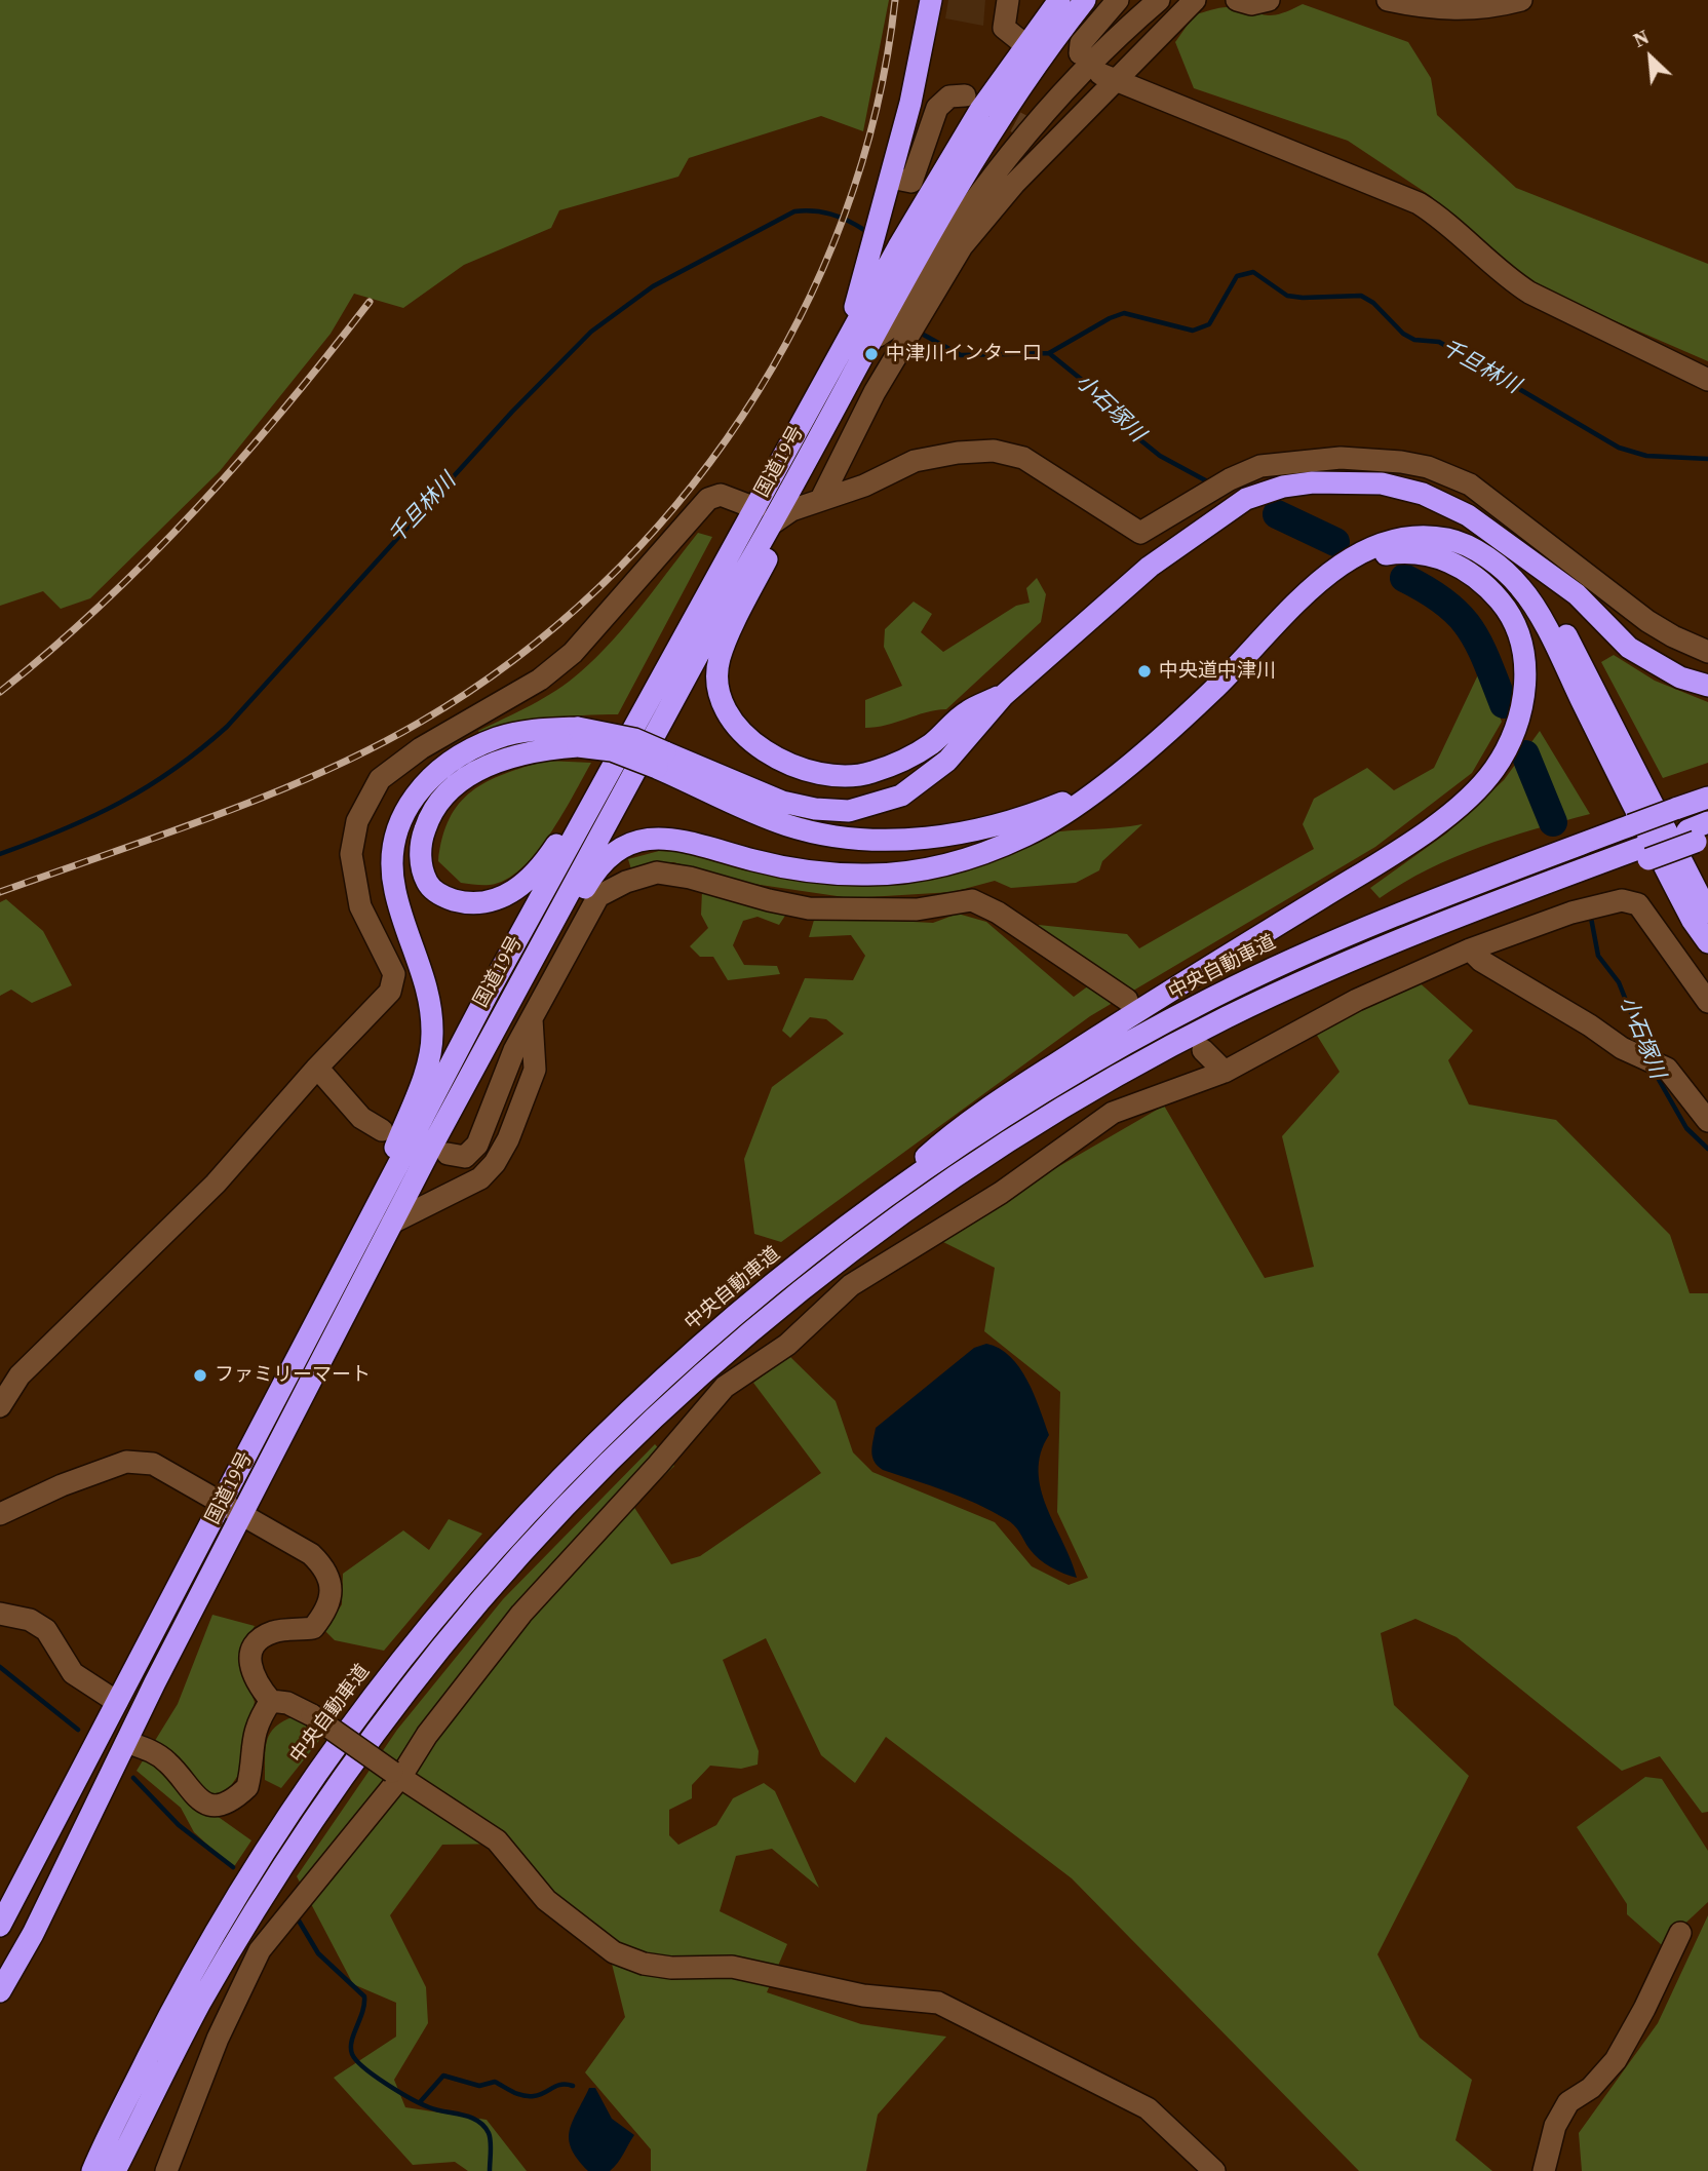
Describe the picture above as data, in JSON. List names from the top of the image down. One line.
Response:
{"streets":{"highway":["国道19号","中央自動車道"]},"water":["千旦林川","小石塚川"],"places":["中津川インター口","中央道中津川","ファミリーマート"],"north":"top left"}
